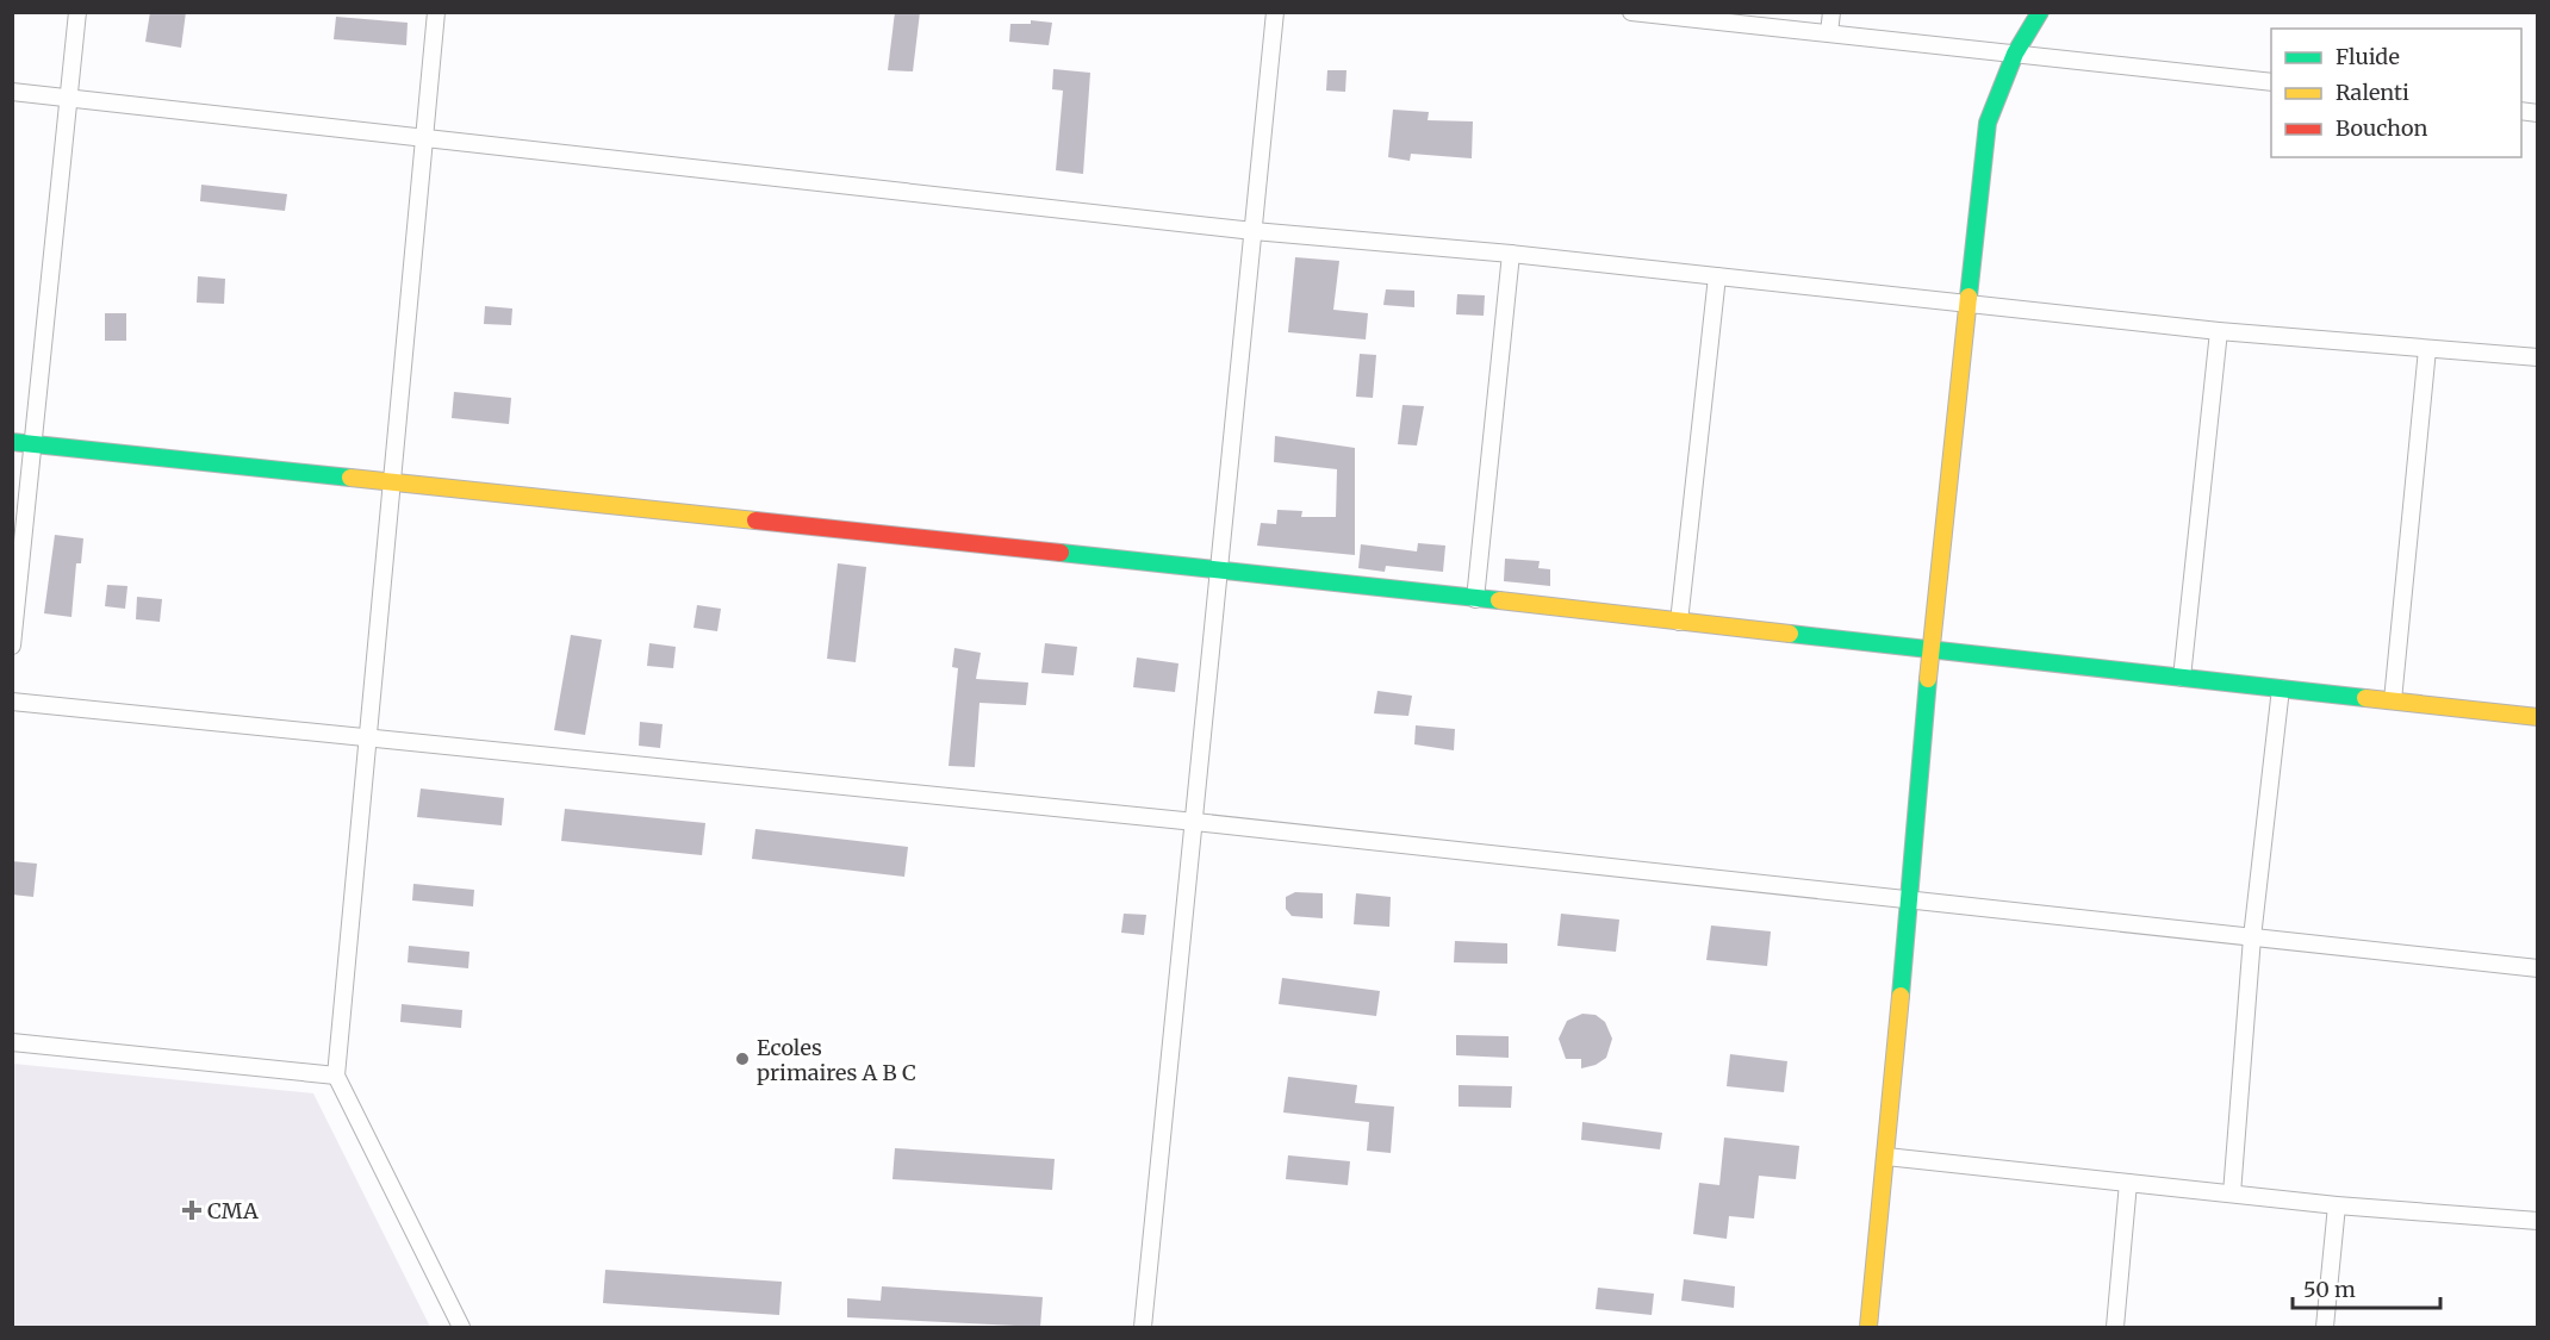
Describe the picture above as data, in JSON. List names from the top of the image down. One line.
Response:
{"places":{"other":["Ecoles primaires A B C"],"health":["CMA"]},"legend":["Fluide","Ralenti","Bouchon"],"scale_bar":"50 m"}
